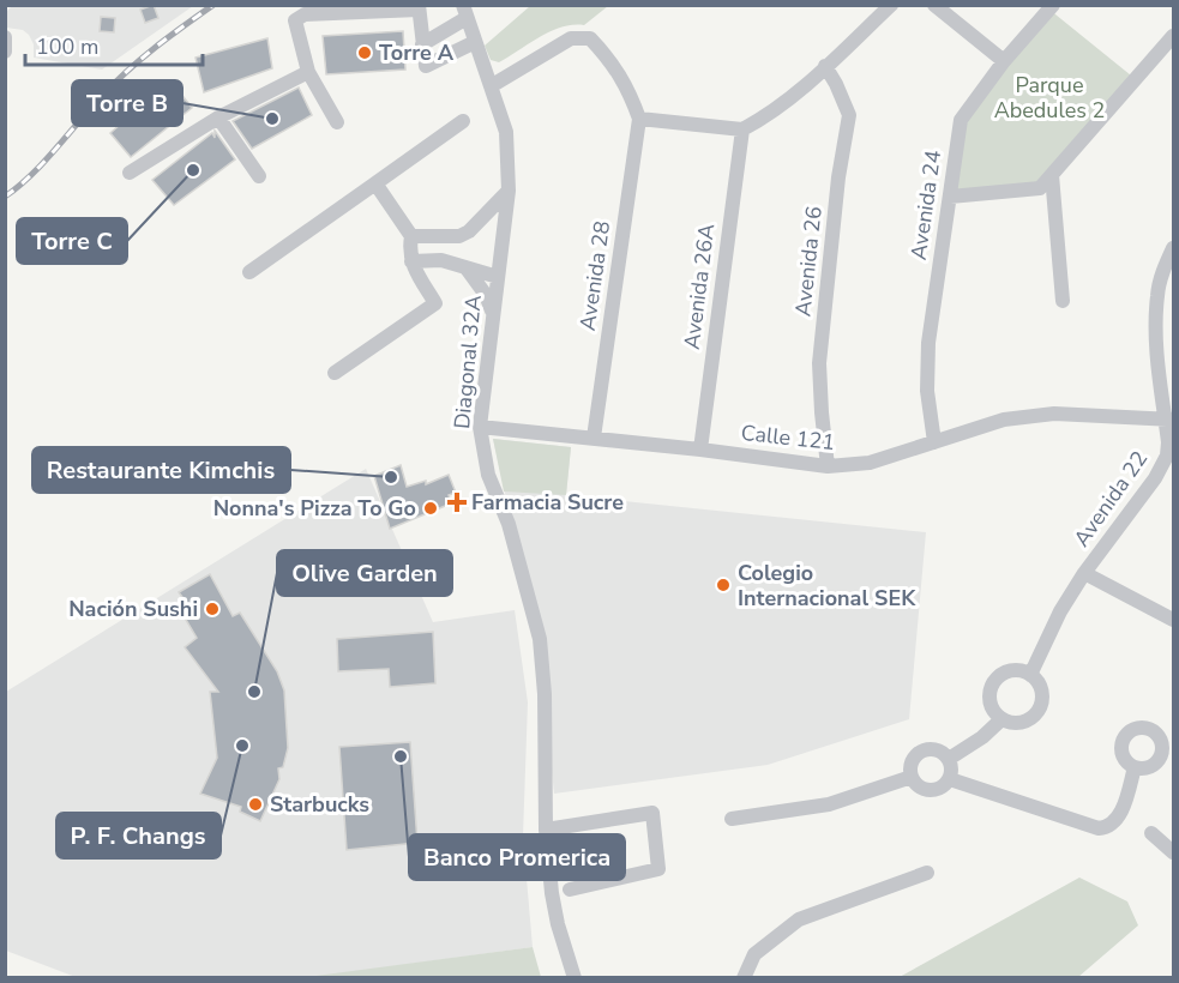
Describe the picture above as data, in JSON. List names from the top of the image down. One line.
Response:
{"streets":{"street":["Avenida 24","Avenida 26","Avenida 28","Avenida 26A","Diagonal 32A","Calle 121","Avenida 22"]},"crossings":[["Avenida 24","Calle 121"],["Avenida 26","Calle 121"],["Avenida 28","Calle 121"],["Avenida 26A","Calle 121"],["Diagonal 32A","Calle 121"],["Calle 121","Avenida 22"]],"parks":["Parque Abedules 2"],"places":{"other":["Torre A","Torre B","Torre C","Restaurante Kimchis","Nonna's Pizza To Go","Colegio Internacional SEK","Nación Sushi","Olive Garden","P. F. Changs","Banco Promerica","Starbucks"],"health":["Farmacia Sucre"]},"scale_bar":"100 m"}
